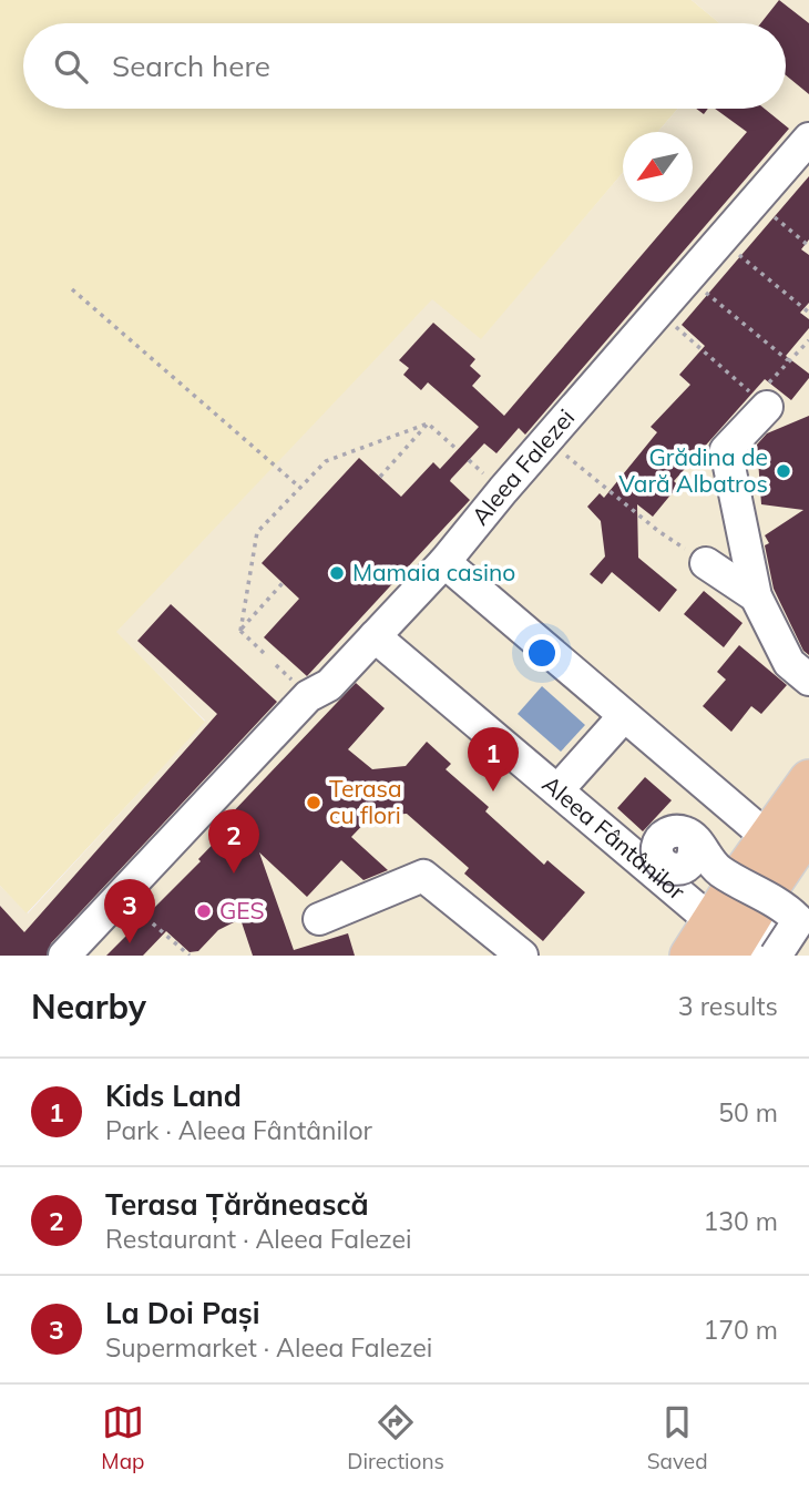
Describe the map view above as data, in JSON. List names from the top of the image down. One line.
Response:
{"streets":{"street":["Aleea Falezei","Aleea Fântânilor"]},"crossings":[["Aleea Falezei","Aleea Fântânilor"]],"places":["Grădina de Vară Albatros","Mamaia casino","Terasa cu flori","GES"],"north":"bottom left","page":{"search":"Search here","pins":["1","2","3"],"heading":["Nearby","3 results"],"list":[{"mark":"1","name":"Kids Land","note":"Park · Aleea Fântânilor","value":"50 m"},{"mark":"2","name":"Terasa Țărănească","note":"Restaurant · Aleea Falezei","value":"130 m"},{"mark":"3","name":"La Doi Pași","note":"Supermarket · Aleea Falezei","value":"170 m"}],"nav":["Map","Directions","Saved"]}}
